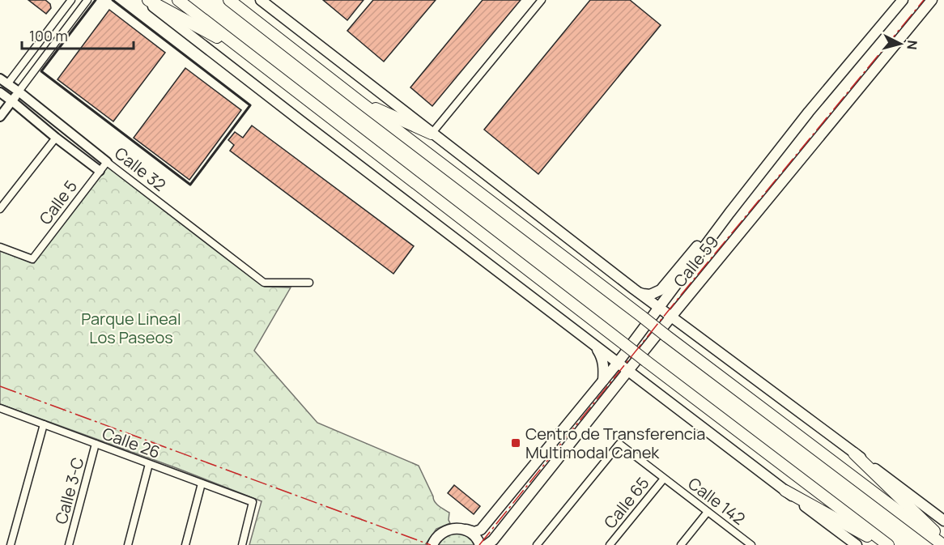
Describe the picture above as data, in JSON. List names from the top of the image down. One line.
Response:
{"streets":{"main road":["Calle 59"],"street":["Calle 32","Calle 5","Calle 26","Calle 3-C","Calle 142","Calle 65"]},"crossings":[["Calle 32","Calle 5"],["Calle 26","Calle 3-C"],["Calle 142","Calle 65"]],"parks":["Parque Lineal Los Paseos"],"places":{"transit":["Centro de Transferencia Multimodal Canek"]},"scale_bar":"100 m","north":"right"}
